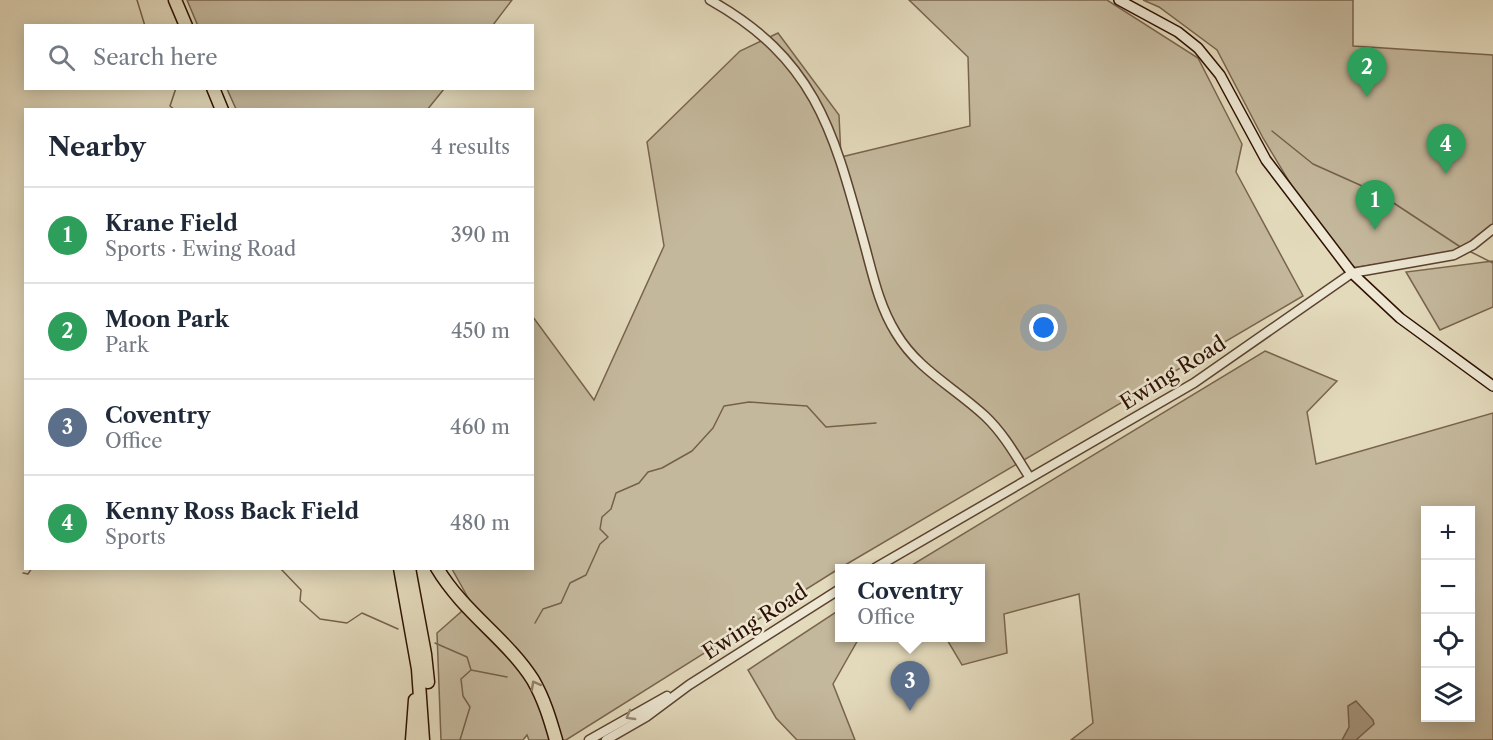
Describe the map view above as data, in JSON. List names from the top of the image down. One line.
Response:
{"streets":{"street":["Ewing Road"]},"page":{"search":"Search here","pins":["2","4","1","3"],"heading":["Nearby","4 results"],"list":[{"mark":"1","name":"Krane Field","note":"Sports · Ewing Road","value":"390 m"},{"mark":"2","name":"Moon Park","note":"Park","value":"450 m"},{"mark":"3","name":"Coventry","note":"Office","value":"460 m"},{"mark":"4","name":"Kenny Ross Back Field","note":"Sports","value":"480 m"}],"map_buttons":["+","−"],"popup":["Coventry","Office"]}}
